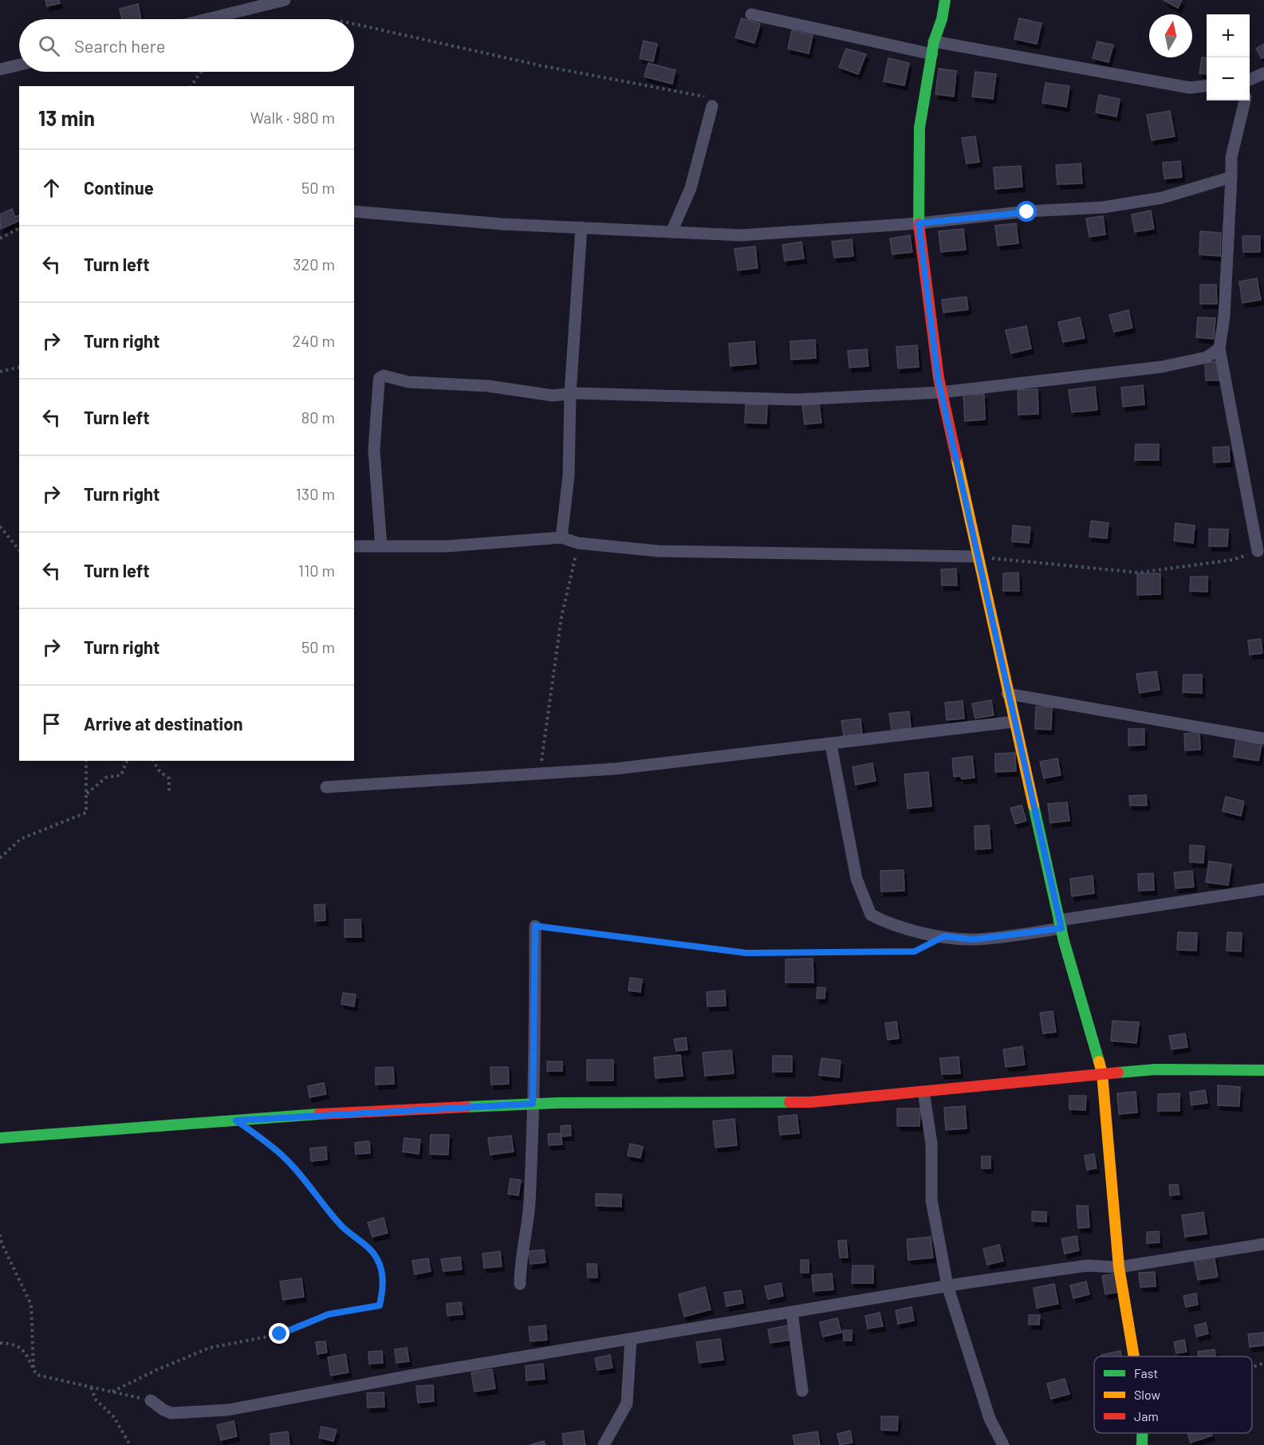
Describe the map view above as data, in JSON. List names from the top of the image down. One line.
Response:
{"legend":["Fast","Slow","Jam"],"north":"top","page":{"map_buttons":["+","−"],"search":"Search here","heading":["13 min","Walk · 980 m"],"list":[["Continue","50 m"],["Turn left","320 m"],["Turn right","240 m"],["Turn left","80 m"],["Turn right","130 m"],["Turn left","110 m"],["Turn right","50 m"],"Arrive at destination"]}}
